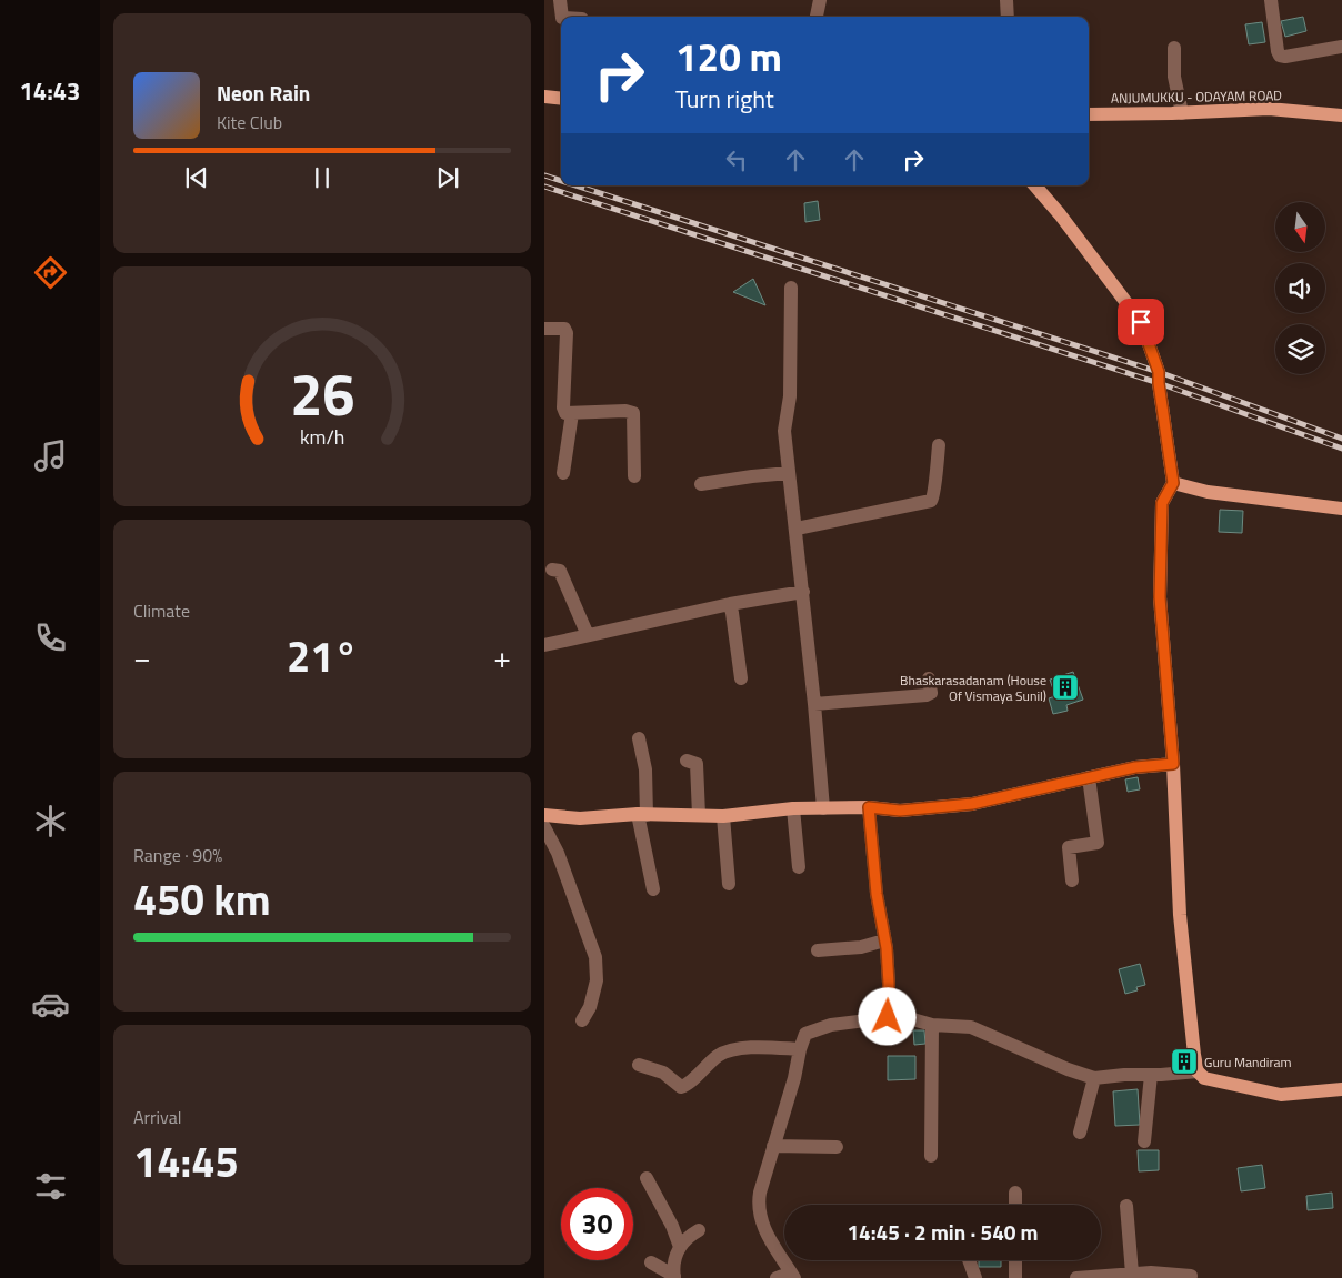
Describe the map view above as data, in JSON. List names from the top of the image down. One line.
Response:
{"streets":{"main road":["ANJUMUKKU - ODAYAM ROAD"]},"places":{"building":["Bhaskarasadanam (House Of Vismaya Sunil)","Guru Mandiram"]},"north":"bottom","page":{"tabs":"14:43","turn":["120 m","Turn right"],"song":["Neon Rain","Kite Club"],"tile":["Climate",["Range · 90%","450 km"],["Arrival","14:45"]],"heat":["−","21°","+"],"limit":"30","trip":"14:45 · 2 min · 540 m","gauge":["26","km/h"]}}
